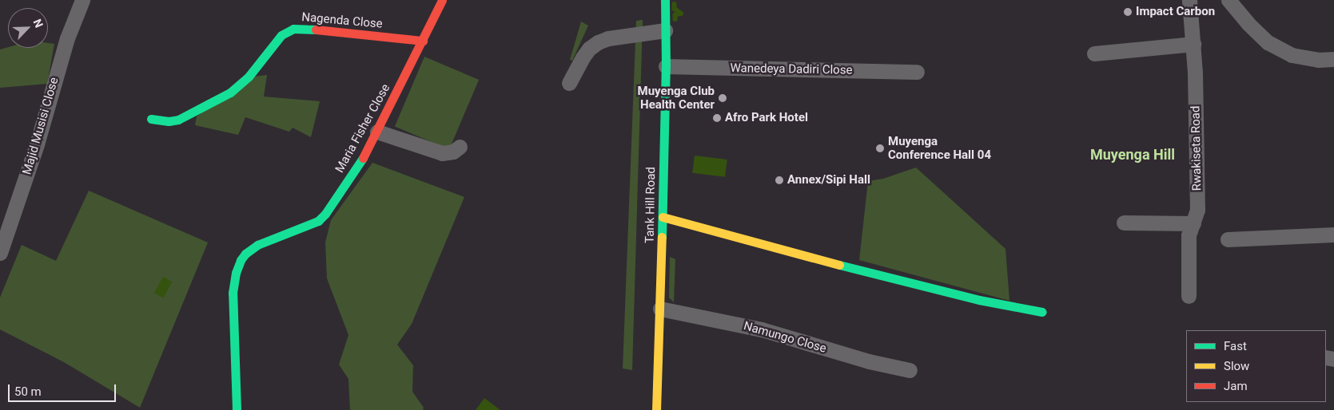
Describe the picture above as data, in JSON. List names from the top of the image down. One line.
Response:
{"streets":{"street":["Nagenda Close","Wanedeya Dadiri Close","Majid Musisi Close","Maria Fisher Close","Rwakiseta Road","Tank Hill Road","Namungo Close"]},"crossings":[["Nagenda Close","Maria Fisher Close"],["Wanedeya Dadiri Close","Tank Hill Road"],["Tank Hill Road","Namungo Close"]],"districts":["Muyenga Hill"],"places":["Impact Carbon","Muyenga Club Health Center","Afro Park Hotel","Muyenga Conference Hall 04","Annex/Sipi Hall"],"legend":["Fast","Slow","Jam"],"scale_bar":"50 m","north":"top right"}
